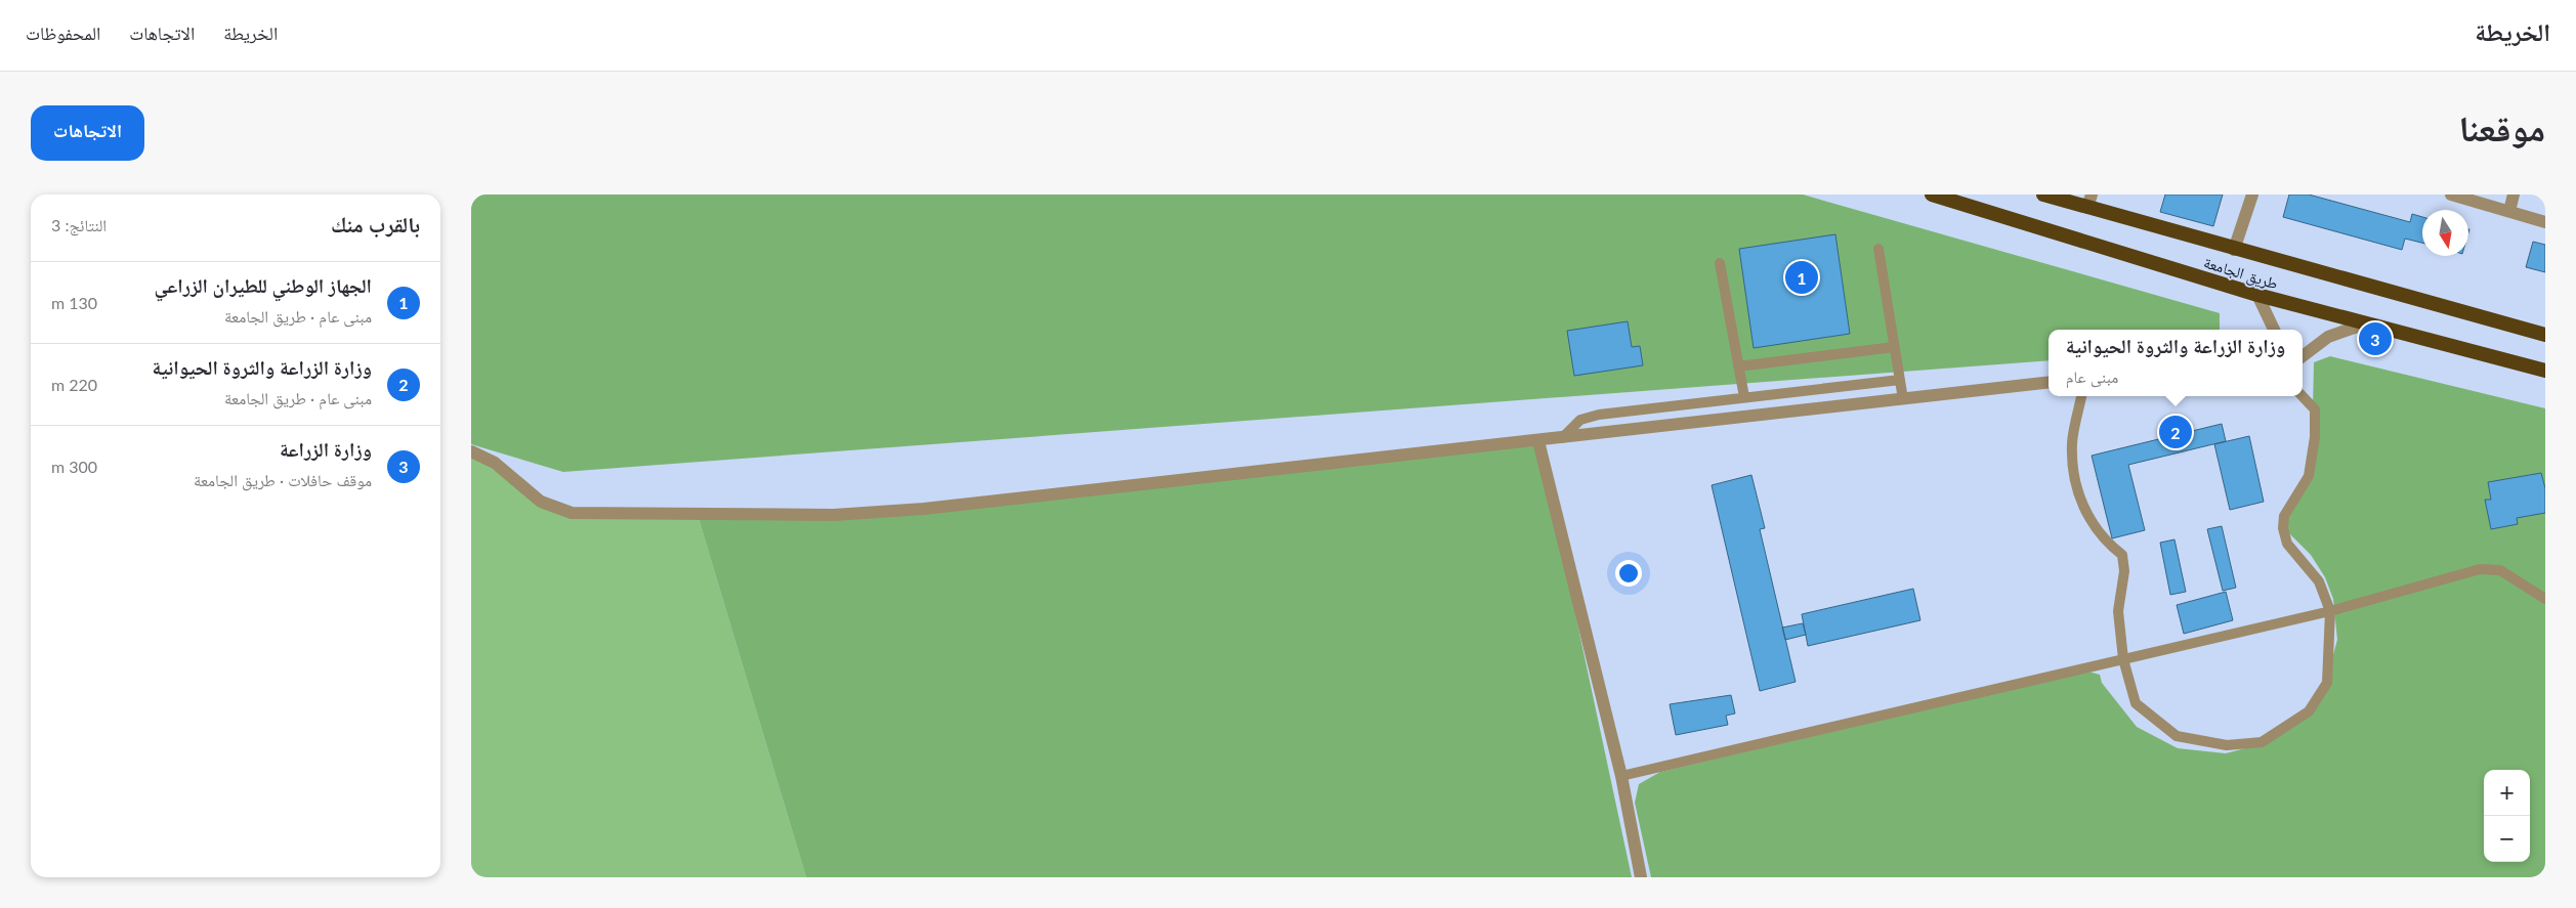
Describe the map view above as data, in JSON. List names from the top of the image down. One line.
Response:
{"streets":{"highway":["طريق الجامعة"]},"north":"bottom","page":{"header":"الخريطة","nav":["الخريطة","الاتجاهات","المحفوظات"],"title":"موقعنا","buttons":"الاتجاهات","heading":["بالقرب منك","النتائج: 3"],"pins":["1","3","2"],"list":[{"mark":"1","name":"الجهاز الوطني للطيران الزراعي","note":"مبنى عام · طريق الجامعة","value":"130 m"},{"mark":"2","name":"وزارة الزراعة والثروة الحيوانية","note":"مبنى عام · طريق الجامعة","value":"220 m"},{"mark":"3","name":"وزارة الزراعة","note":"موقف حافلات · طريق الجامعة","value":"300 m"}],"popup":["وزارة الزراعة والثروة الحيوانية","مبنى عام"],"map_buttons":["+","−"]}}
